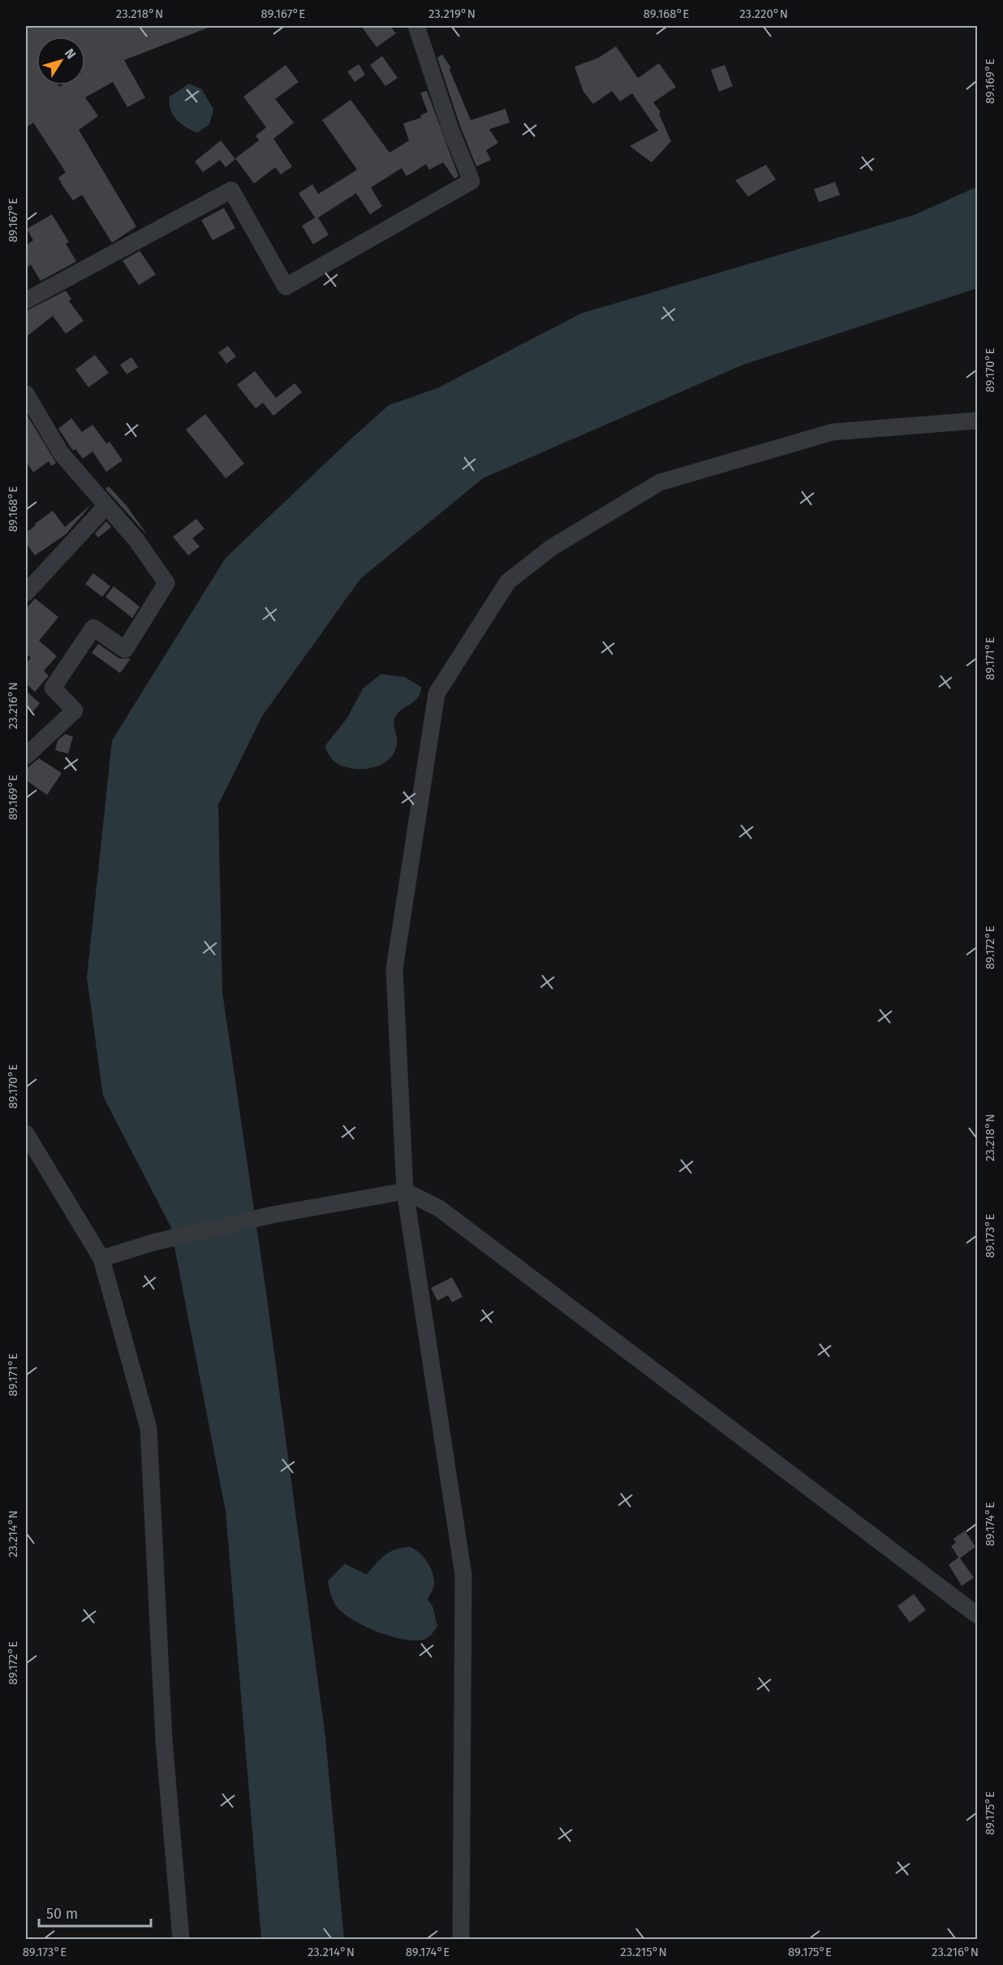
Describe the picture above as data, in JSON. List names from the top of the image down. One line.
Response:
{"scale_bar":"50 m","north":"top right","coordinates":["23.218°N","89.167°E","23.219°N","89.168°E","23.220°N","89.169°E","89.170°E","89.171°E","23.216°N","89.172°E","89.173°E","89.174°E","23.214°N","89.175°E","23.215°N"]}
